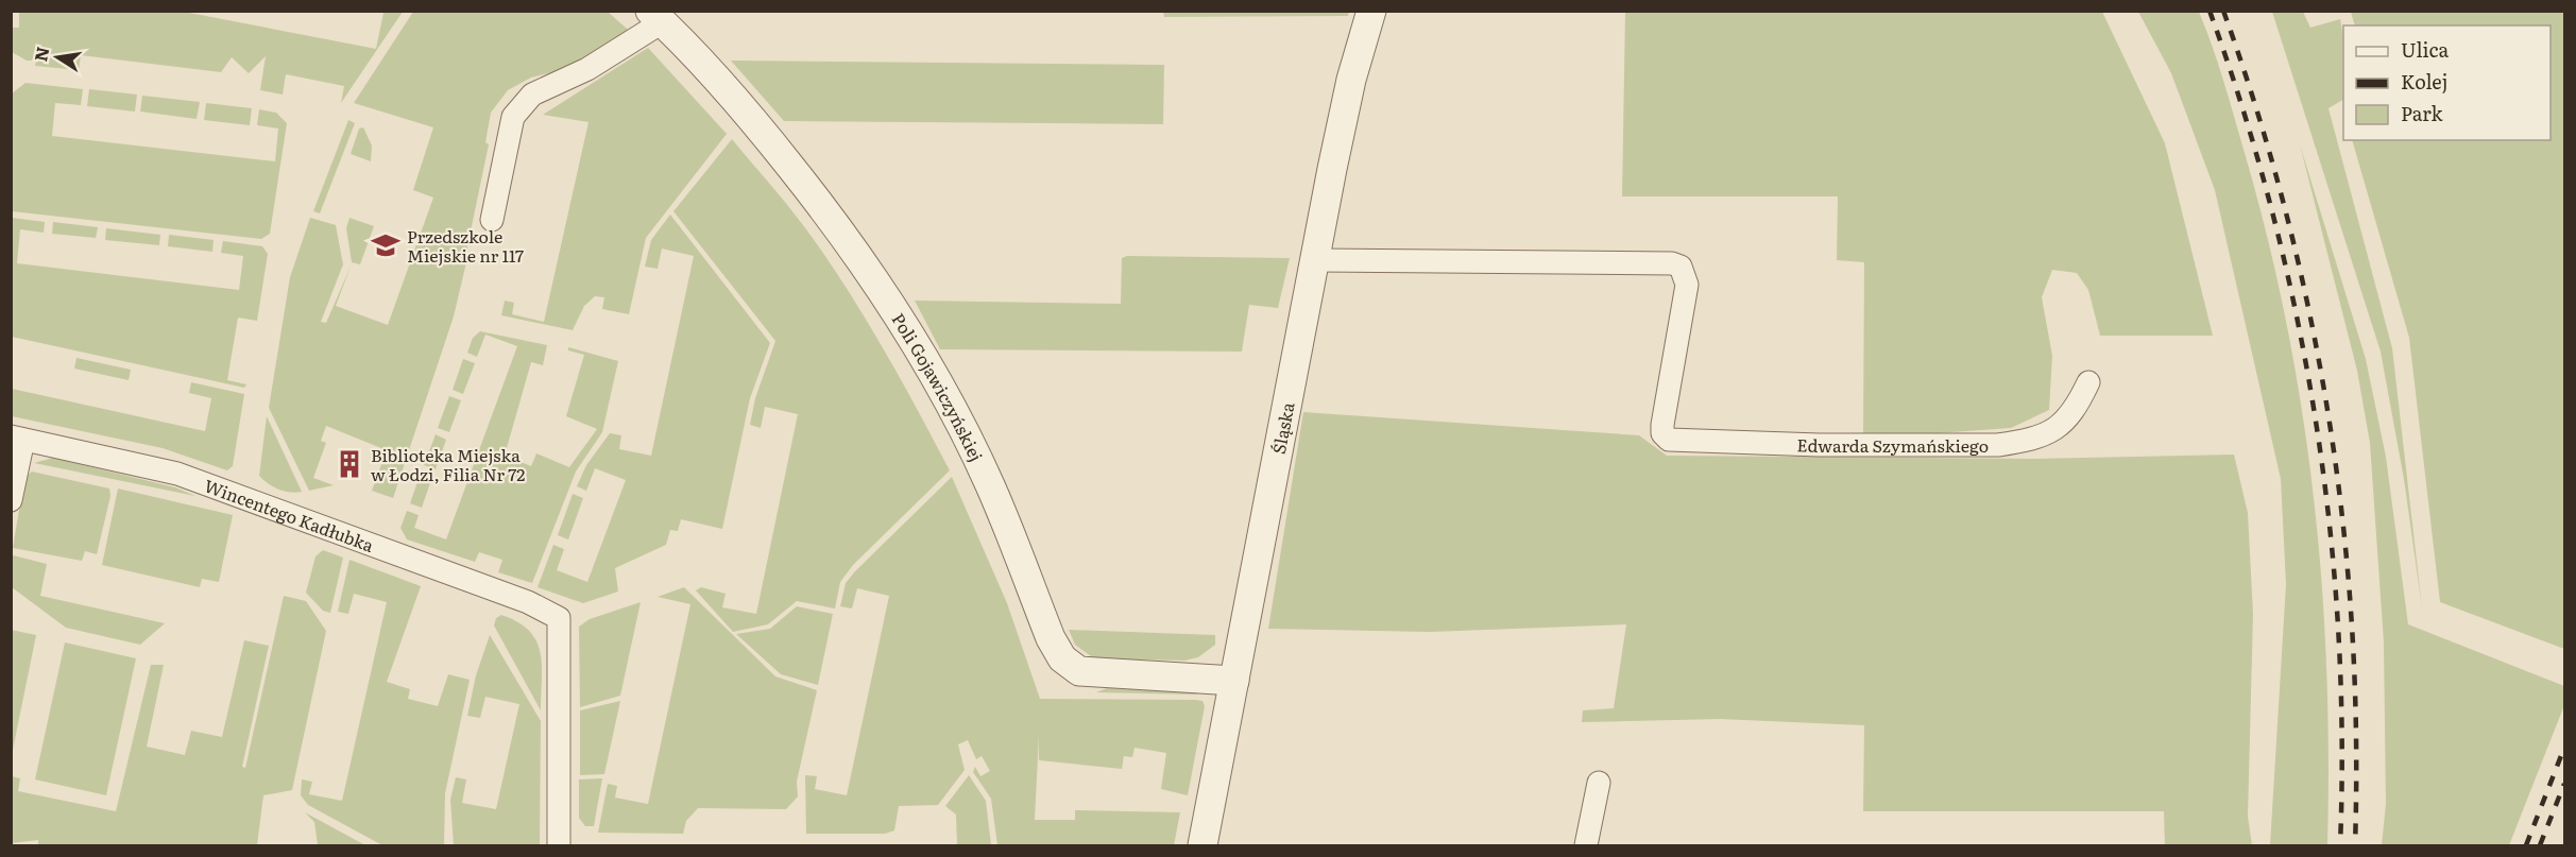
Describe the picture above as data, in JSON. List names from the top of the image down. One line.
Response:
{"streets":{"street":["Poli Gojawiczyńskiej","Śląska","Edwarda Szymańskiego","Wincentego Kadłubka"]},"crossings":[["Poli Gojawiczyńskiej","Śląska"],["Śląska","Edwarda Szymańskiego"]],"places":{"school or university":["Przedszkole Miejskie nr 117"],"building":["Biblioteka Miejska w Łodzi, Filia Nr 72"]},"legend":["Ulica","Kolej","Park"],"north":"left"}
